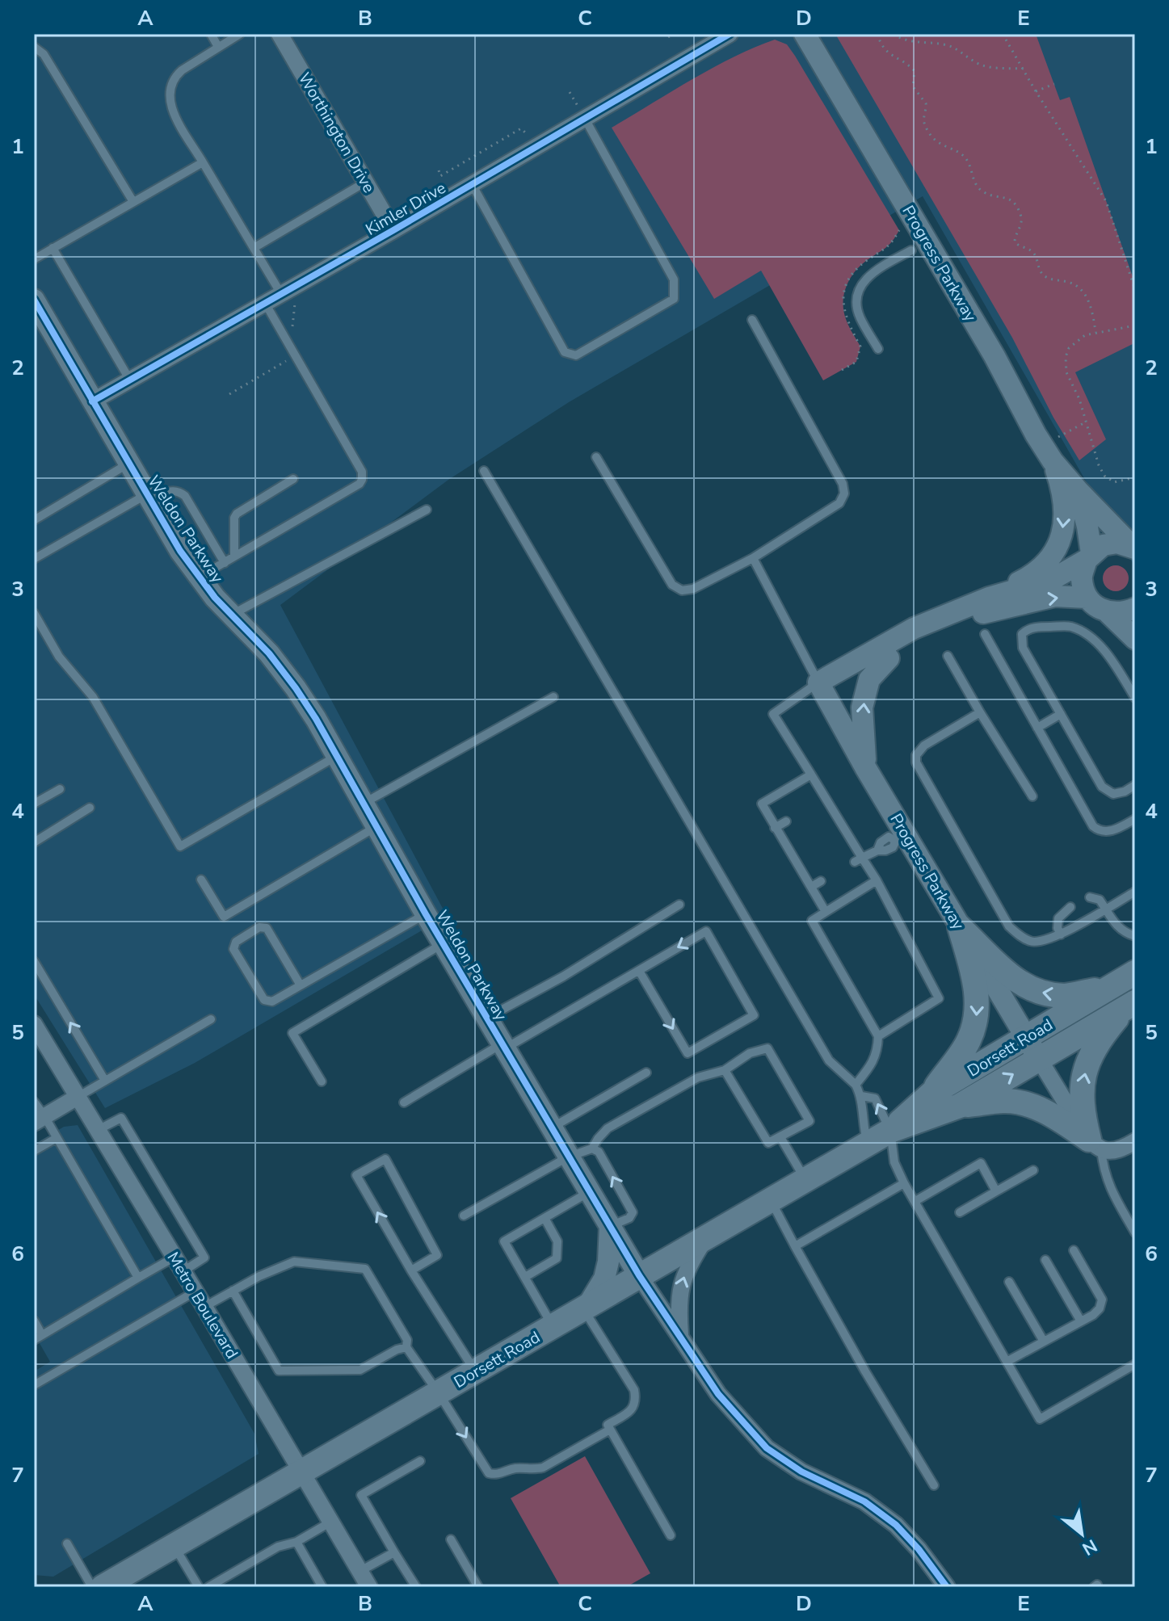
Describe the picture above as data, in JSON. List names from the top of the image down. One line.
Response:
{"streets":{"main road":["Dorsett Road"],"street":["Worthington Drive","Kimler Drive","Progress Parkway","Weldon Parkway","Metro Boulevard"]},"crossings":[["Worthington Drive","Kimler Drive"],["Kimler Drive","Weldon Parkway"],["Progress Parkway","Dorsett Road"],["Weldon Parkway","Dorsett Road"],["Dorsett Road","Metro Boulevard"]],"north":"bottom right","grid":{"columns":["A","B","C","D","E"],"rows":["1","2","3","4","5","6","7"]}}
